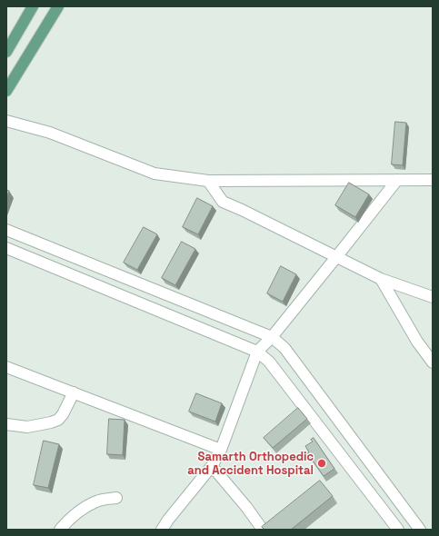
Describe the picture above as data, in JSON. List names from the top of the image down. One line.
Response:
{"places":["Samarth Orthopedic and Accident Hospital"]}
